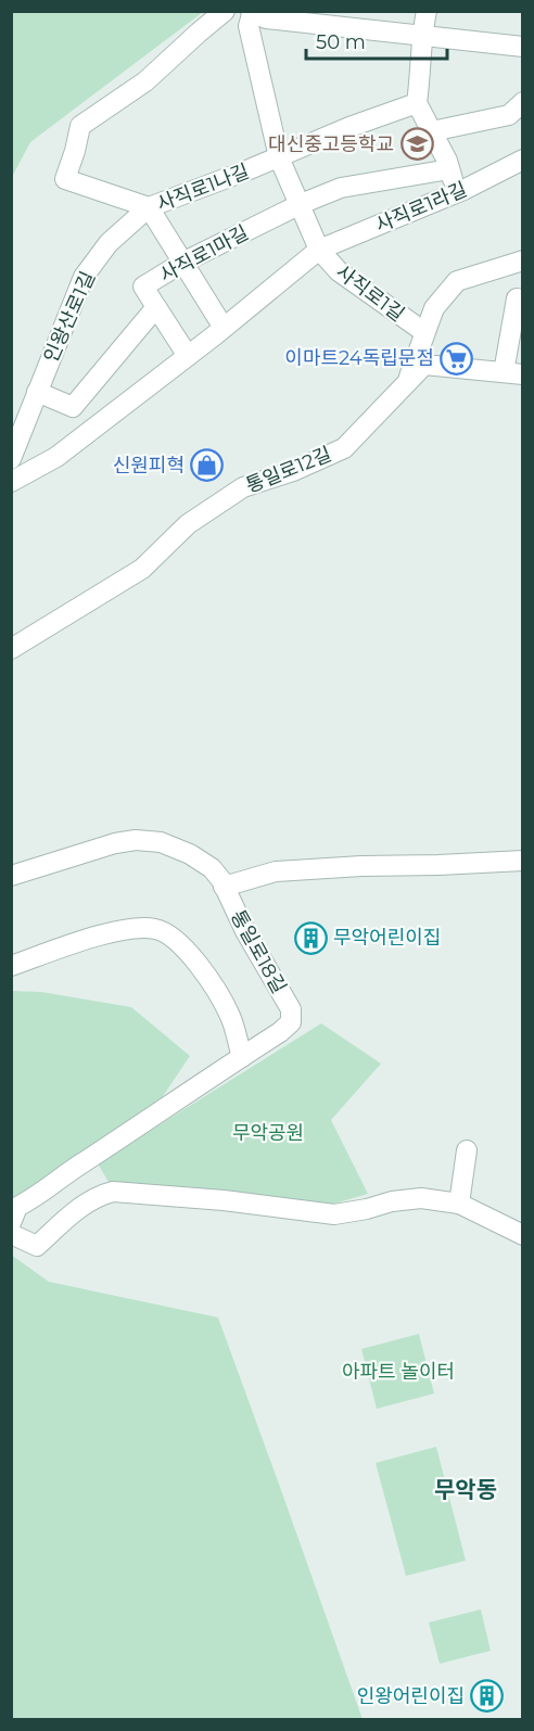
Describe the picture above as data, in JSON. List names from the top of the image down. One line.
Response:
{"streets":{"street":["사직로1나길","사직로1라길","사직로1마길","사직로1길","인왕산로1길","통일로12길","통일로18길"]},"crossings":[["사직로1나길","사직로1마길"],["사직로1나길","인왕산로1길"],["사직로1라길","사직로1길"],["사직로1마길","인왕산로1길"],["사직로1길","통일로12길"]],"districts":["무악동"],"parks":["무악공원","아파트 놀이터"],"places":{"school or university":["대신중고등학교"],"supermarket":["이마트24독립문점"],"shop":["신원피혁"],"building":["무악어린이집","인왕어린이집"]},"scale_bar":"50 m"}
